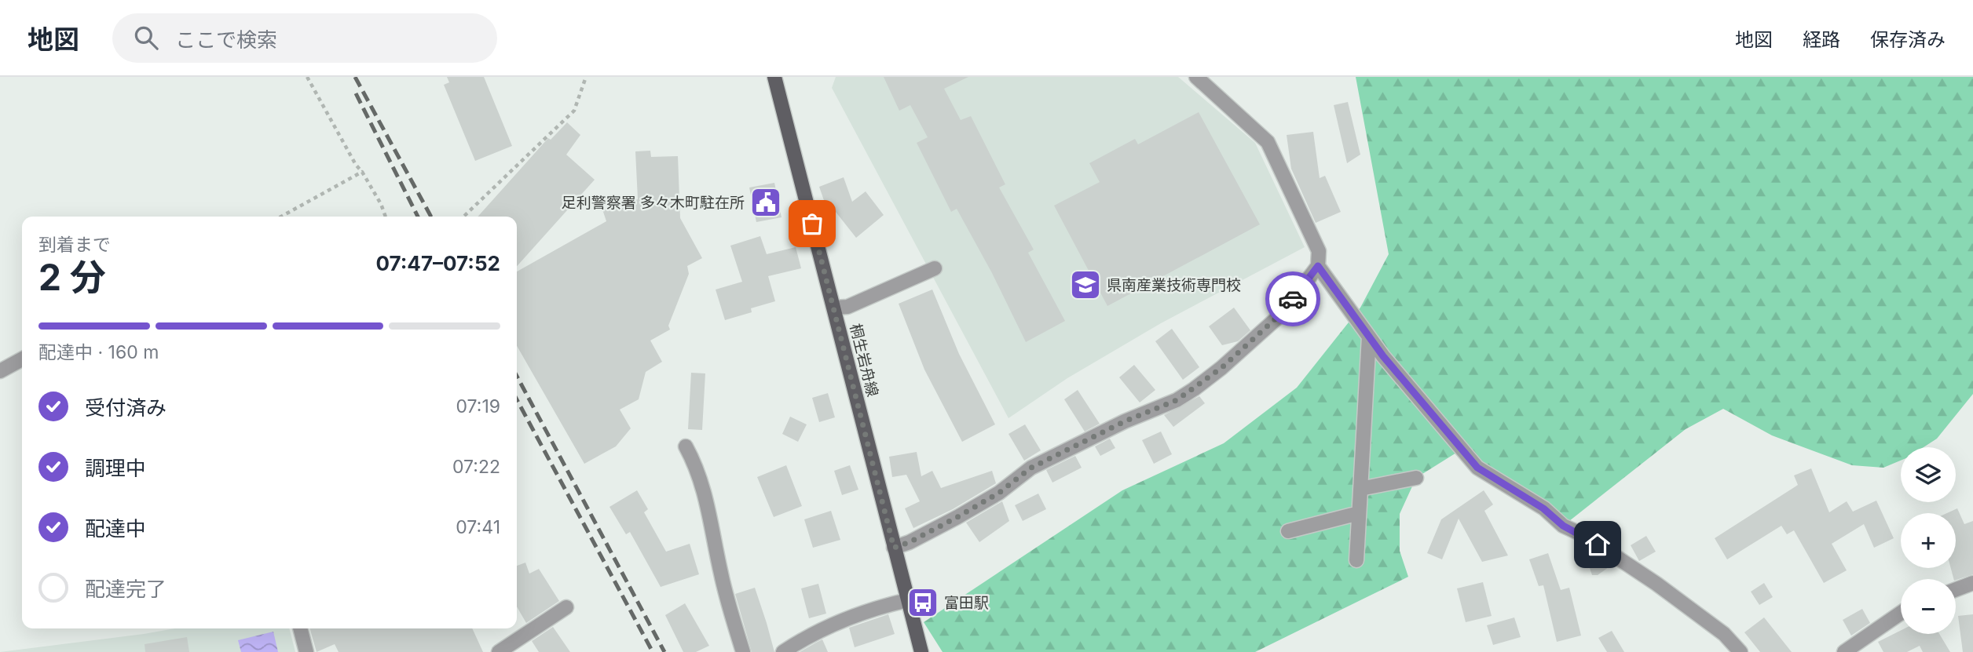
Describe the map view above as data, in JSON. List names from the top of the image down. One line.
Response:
{"streets":{"main road":["桐生岩舟線"]},"places":{"public building":["足利警察署 多々木町駐在所"],"school or university":["県南産業技術専門校"],"bus stop":["富田駅"]},"page":{"header":"地図","search":"ここで検索","nav":["地図","経路","保存済み"],"heading":["2 分","到着まで","07:47–07:52"],"bar":"配達中 · 160 m","list":[["受付済み","07:19"],["調理中","07:22"],["配達中","07:41"],"配達完了"],"map_buttons":["+","−"]}}
